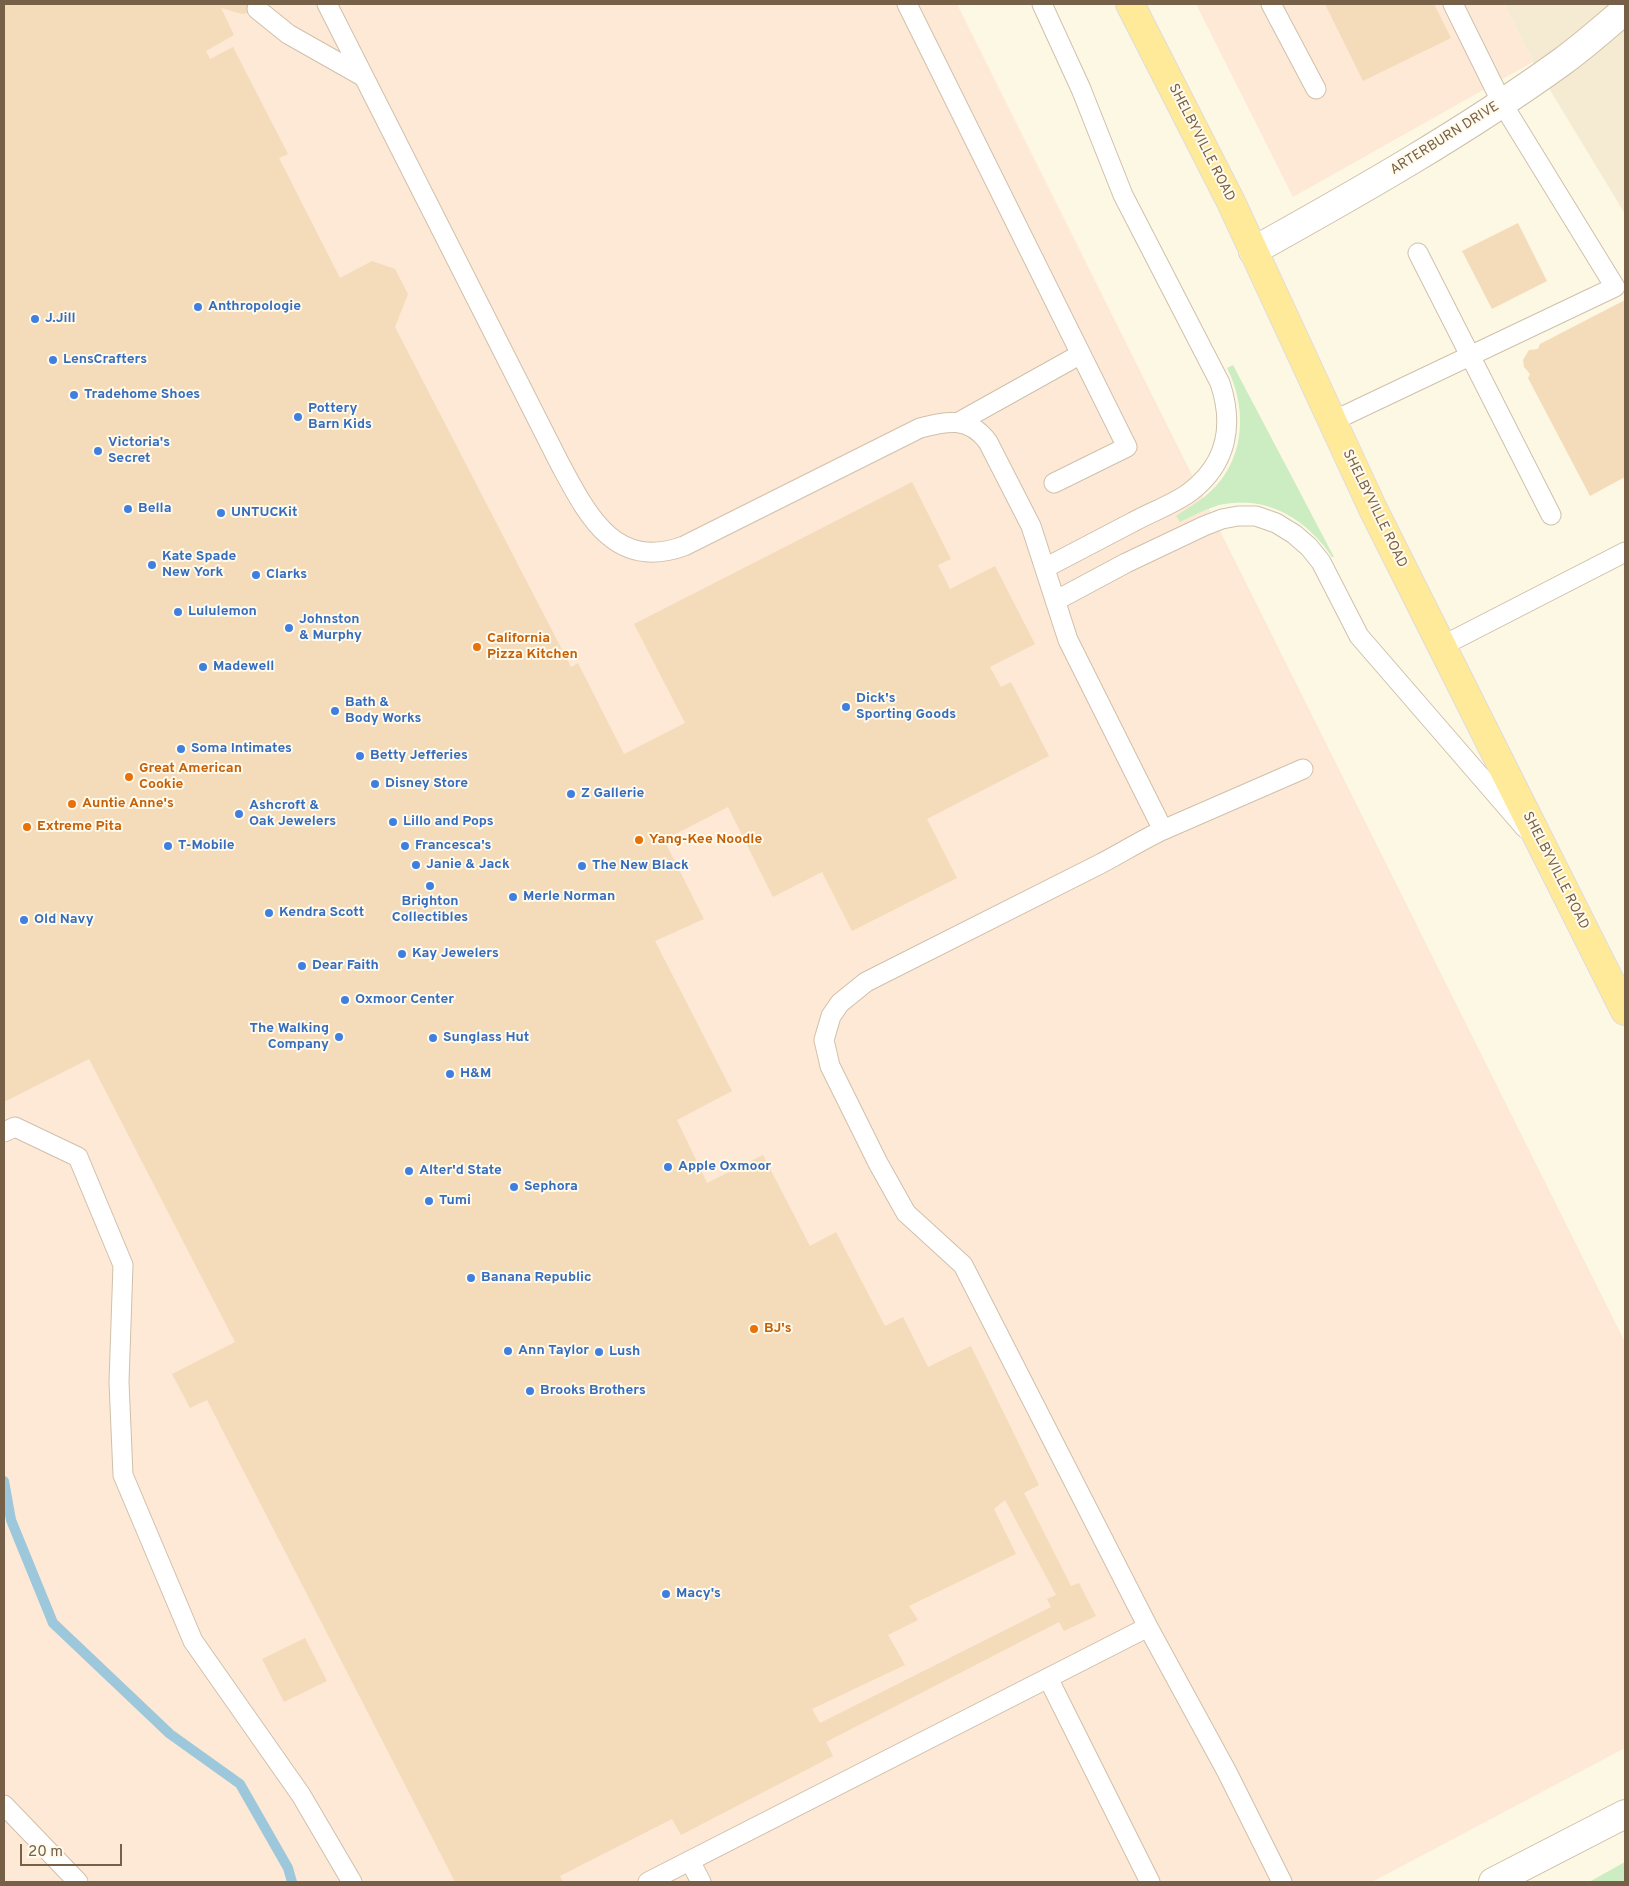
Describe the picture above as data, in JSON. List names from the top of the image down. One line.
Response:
{"streets":{"main road":["SHELBYVILLE ROAD"],"street":["ARTERBURN DRIVE"]},"crossings":[["ARTERBURN DRIVE","SHELBYVILLE ROAD"]],"places":["Anthropologie","J.Jill","LensCrafters","Tradehome Shoes","Pottery Barn Kids","Victoria's Secret","Bella","UNTUCKit","Kate Spade New York","Clarks","Lululemon","Johnston & Murphy","California Pizza Kitchen","Madewell","Dick's Sporting Goods","Bath & Body Works","Soma Intimates","Betty Jefferies","Great American Cookie","Disney Store","Z Gallerie","Auntie Anne's","Ashcroft & Oak Jewelers","Lillo and Pops","Extreme Pita","Yang-Kee Noodle","T-Mobile","Francesca's","Janie & Jack","The New Black","Brighton Collectibles","Merle Norman","Kendra Scott","Old Navy","Kay Jewelers","Dear Faith","Oxmoor Center","The Walking Company","Sunglass Hut","H&M","Apple Oxmoor","Alter'd State","Sephora","Tumi","Banana Republic","BJ's","Ann Taylor","Lush","Brooks Brothers","Macy's"],"scale_bar":"20 m"}
